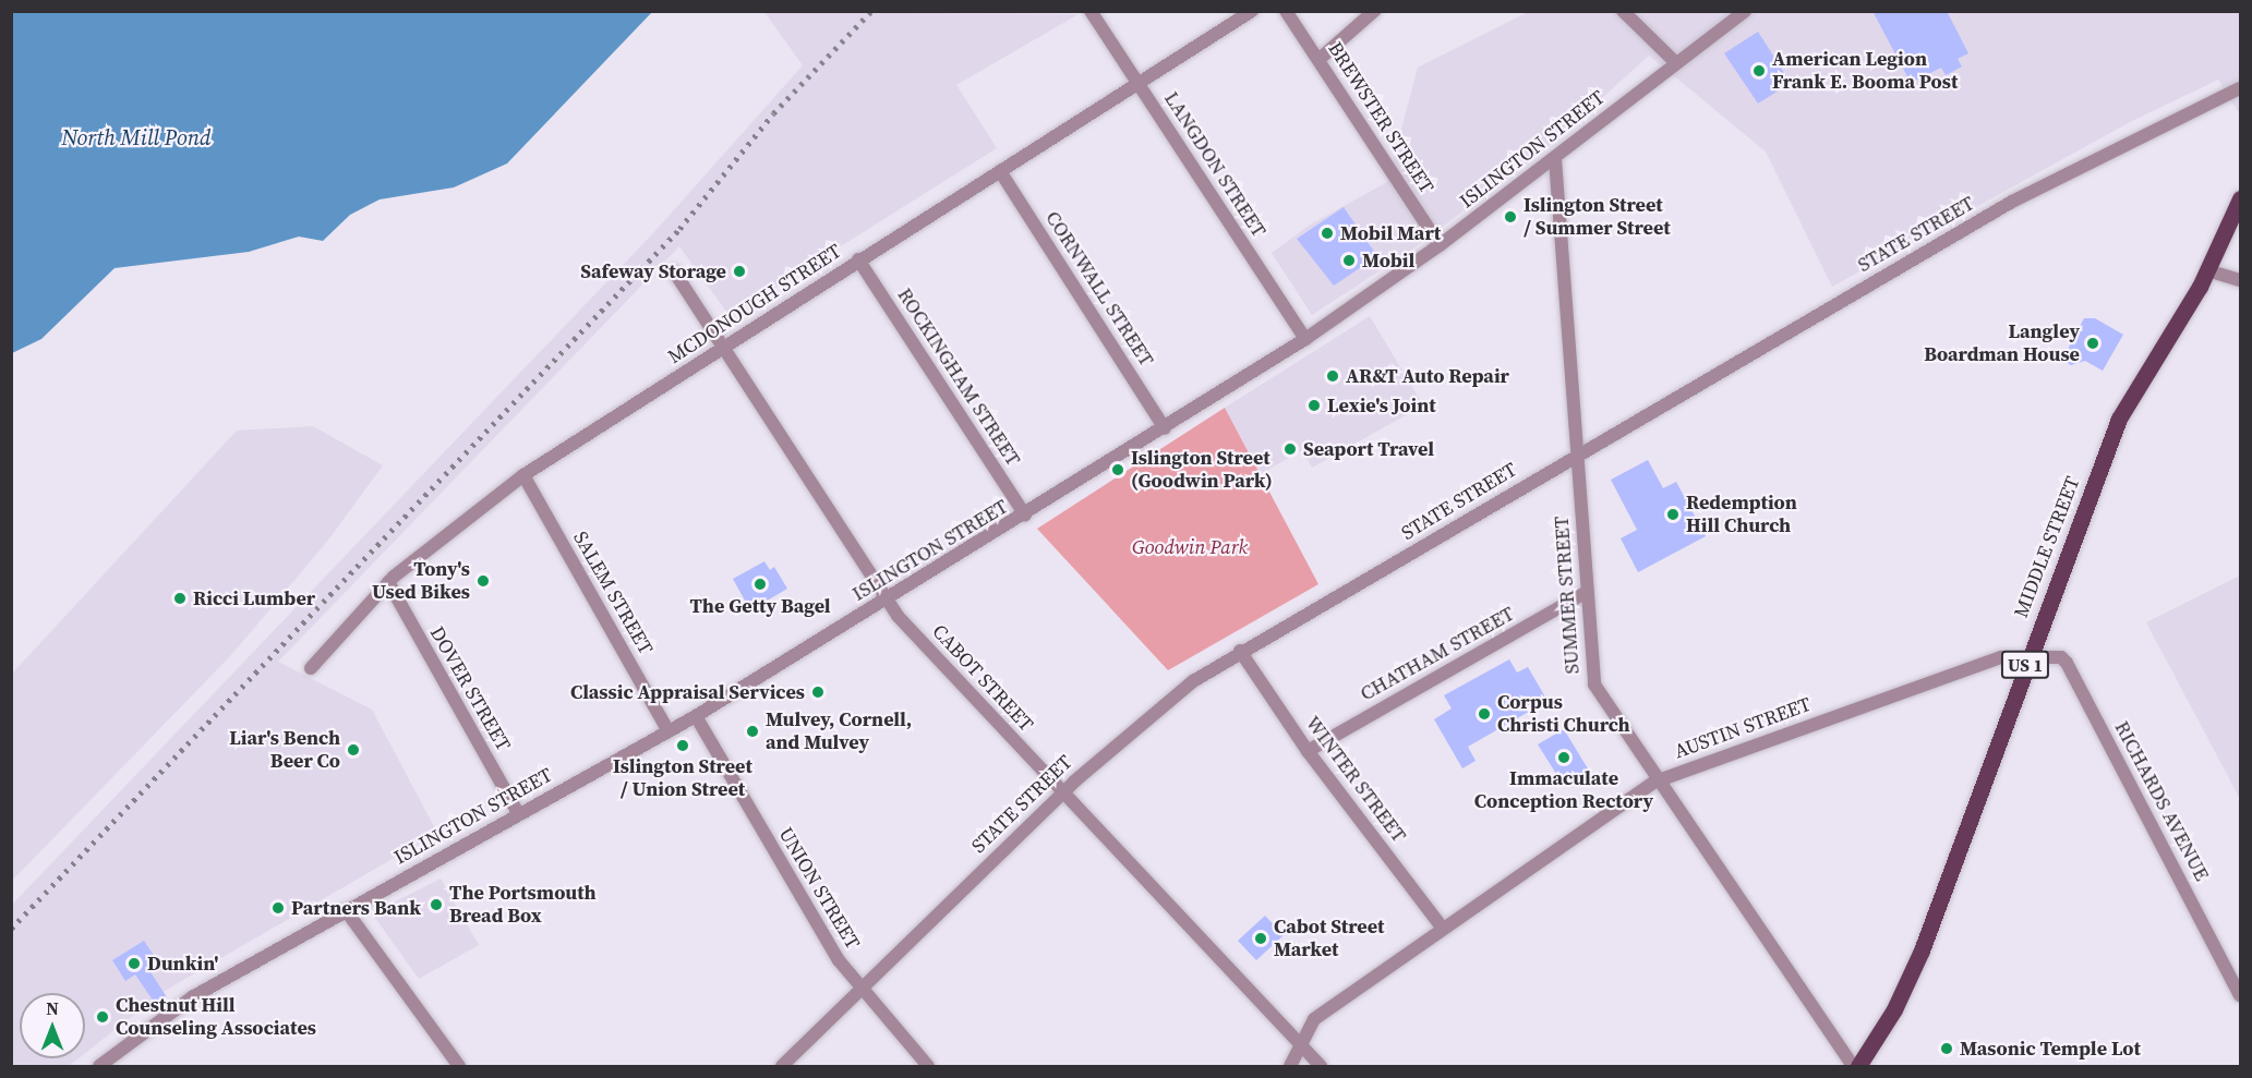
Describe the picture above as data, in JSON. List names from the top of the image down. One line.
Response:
{"streets":{"main road":["MIDDLE STREET","US 1"],"street":["BREWSTER STREET","ISLINGTON STREET","LANGDON STREET","STATE STREET","CORNWALL STREET","MCDONOUGH STREET","ROCKINGHAM STREET","SALEM STREET","SUMMER STREET","CHATHAM STREET","CABOT STREET","DOVER STREET","AUSTIN STREET","WINTER STREET","RICHARDS AVENUE","UNION STREET"]},"crossings":[["BREWSTER STREET","ISLINGTON STREET"],["ISLINGTON STREET","LANGDON STREET"],["ISLINGTON STREET","CORNWALL STREET"],["ISLINGTON STREET","ROCKINGHAM STREET"],["ISLINGTON STREET","SALEM STREET"],["ISLINGTON STREET","SUMMER STREET"],["ISLINGTON STREET","CABOT STREET"],["ISLINGTON STREET","DOVER STREET"],["ISLINGTON STREET","UNION STREET"],["LANGDON STREET","MCDONOUGH STREET"],["STATE STREET","SUMMER STREET"],["STATE STREET","CABOT STREET"],["STATE STREET","WINTER STREET"],["STATE STREET","UNION STREET"],["CORNWALL STREET","MCDONOUGH STREET"],["MCDONOUGH STREET","ROCKINGHAM STREET"],["MCDONOUGH STREET","SALEM STREET"],["MCDONOUGH STREET","CABOT STREET"],["MCDONOUGH STREET","DOVER STREET"],["MIDDLE STREET","AUSTIN STREET"],["MIDDLE STREET","RICHARDS AVENUE"],["SUMMER STREET","CHATHAM STREET"],["SUMMER STREET","AUSTIN STREET"],["CHATHAM STREET","WINTER STREET"],["CABOT STREET","AUSTIN STREET"],["AUSTIN STREET","WINTER STREET"],["AUSTIN STREET","RICHARDS AVENUE"]],"water":["North Mill Pond"],"parks":["Goodwin Park"],"places":["American Legion Frank E. Booma Post","Islington Street / Summer Street","Mobil Mart","Mobil","Safeway Storage","Langley Boardman House","AR&T Auto Repair","Lexie's Joint","Seaport Travel","Islington Street (Goodwin Park)","Redemption Hill Church","Tony's Used Bikes","The Getty Bagel","Ricci Lumber","Classic Appraisal Services","Corpus Christi Church","Mulvey, Cornell, and Mulvey","Islington Street / Union Street","Liar's Bench Beer Co","Immaculate Conception Rectory","The Portsmouth Bread Box","Partners Bank","Cabot Street Market","Dunkin'","Chestnut Hill Counseling Associates","Masonic Temple Lot"],"north":"top"}
